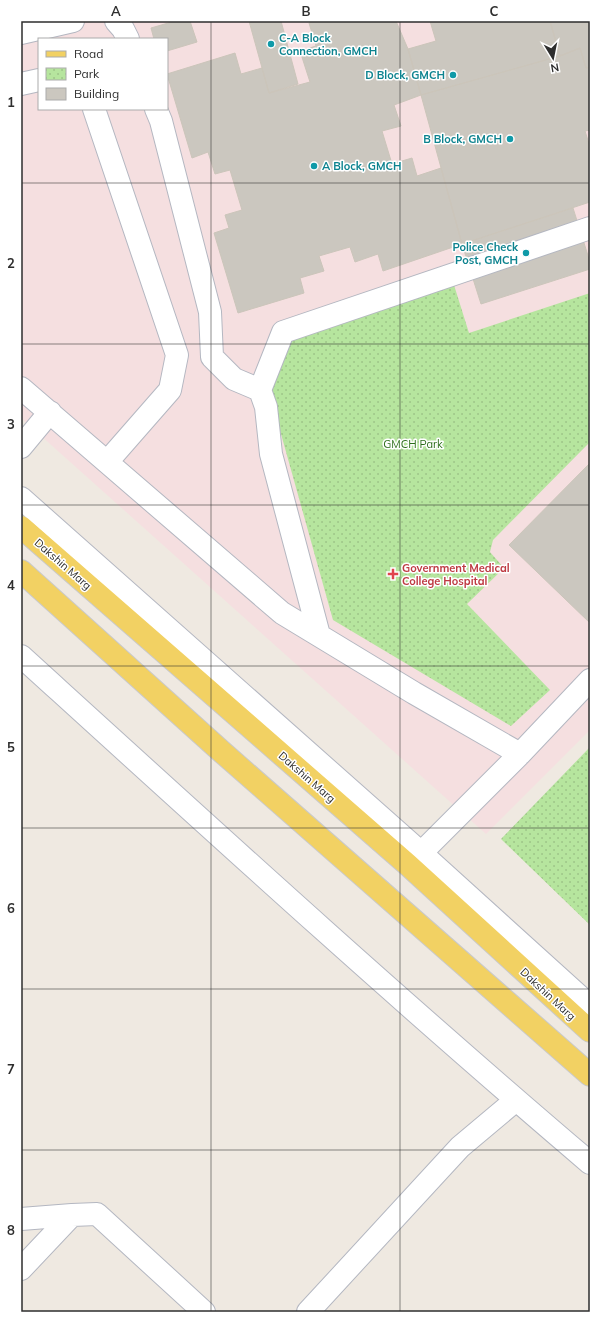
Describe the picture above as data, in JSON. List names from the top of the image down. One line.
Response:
{"streets":{"main road":["Dakshin Marg"]},"parks":["GMCH Park"],"places":{"other":["C-A Block Connection, GMCH","D Block, GMCH","B Block, GMCH","A Block, GMCH","Police Check Post, GMCH"],"health":["Government Medical College Hospital"]},"legend":["Road","Park","Building"],"north":"bottom","grid":{"columns":["A","B","C"],"rows":["1","2","3","4","5","6","7","8"]}}
